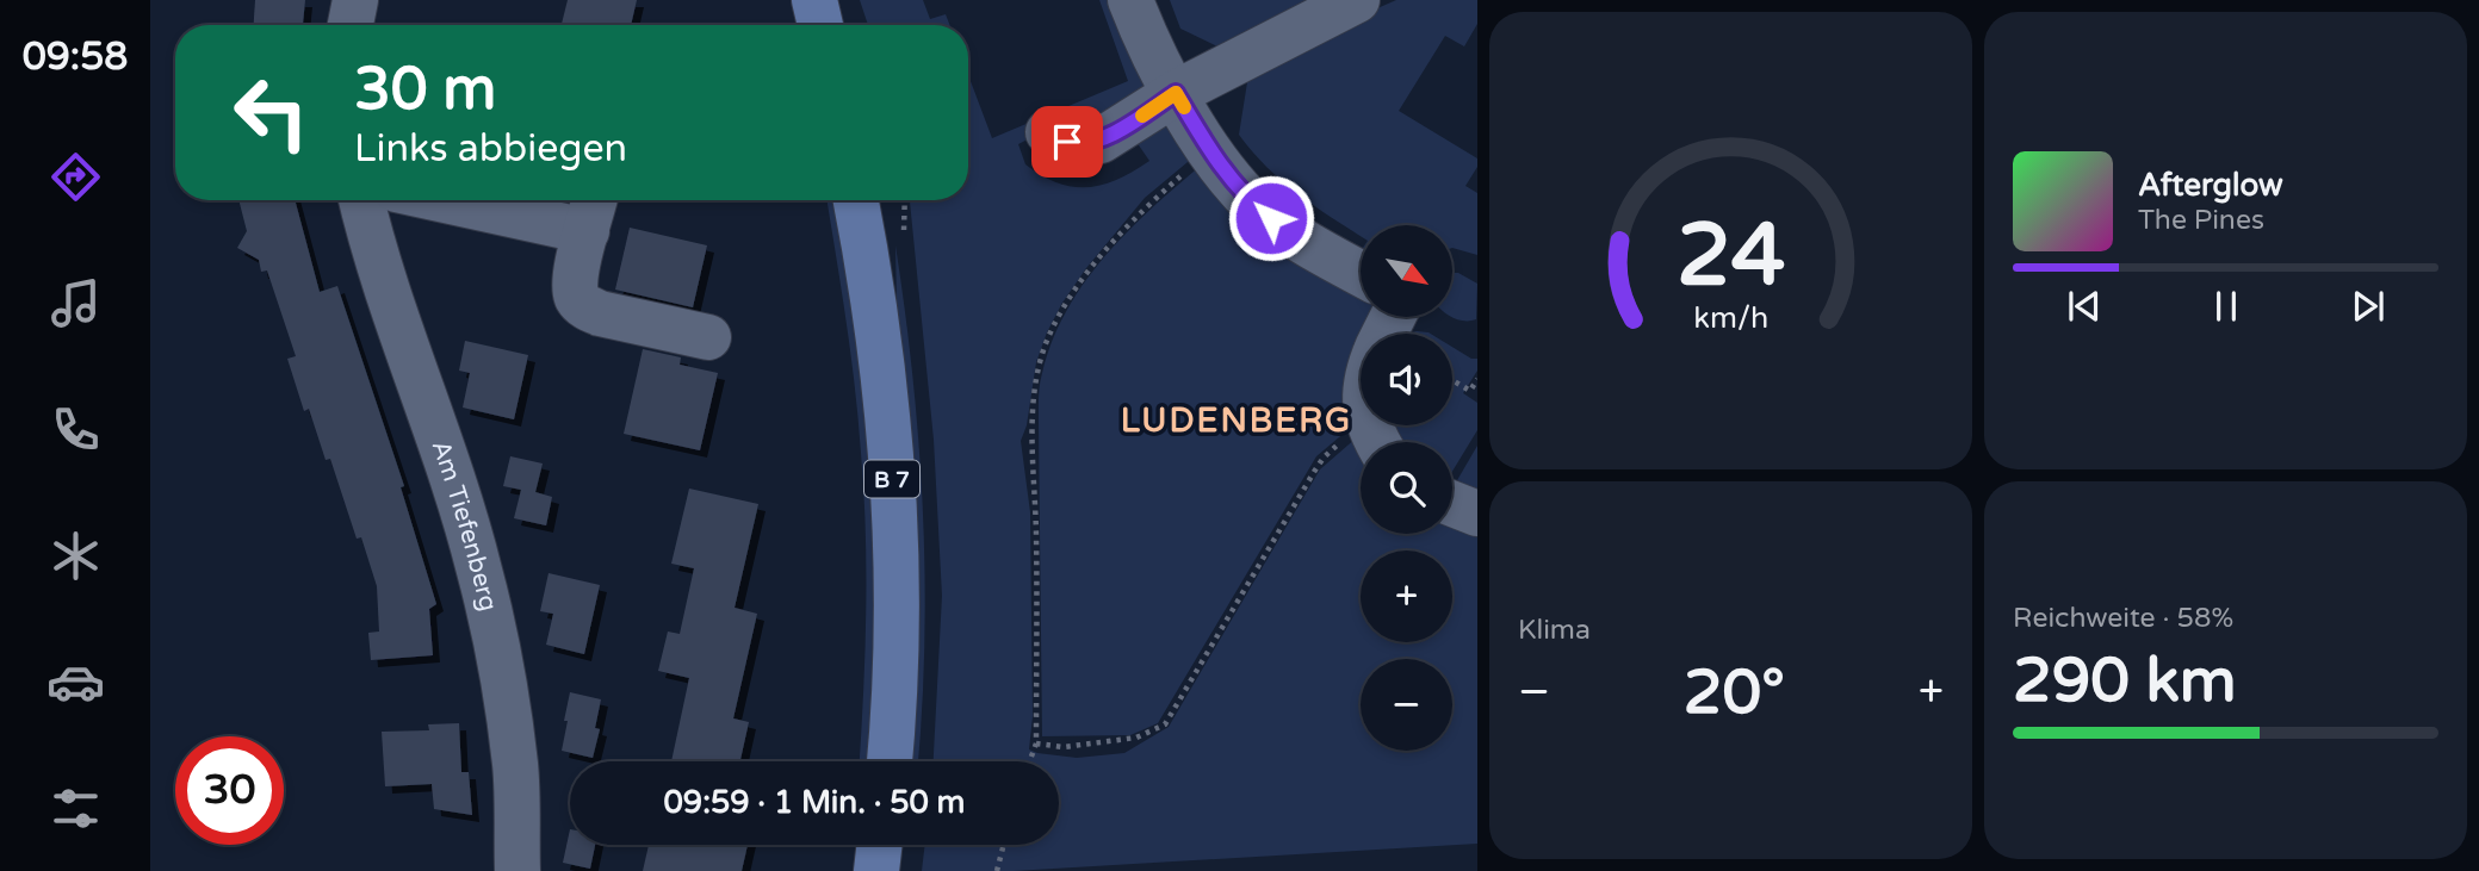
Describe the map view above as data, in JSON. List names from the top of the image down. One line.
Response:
{"streets":{"main road":["B 7"],"street":["Am Tiefenberg"]},"districts":["LUDENBERG"],"north":"bottom right","page":{"tabs":"09:58","turn":["30 m","Links abbiegen"],"song":["Afterglow","The Pines"],"map_buttons":["+","−"],"tile":["Klima",["Reichweite · 58%","290 km"]],"heat":["−","20°","+"],"limit":"30","trip":"09:59 · 1 Min. · 50 m","gauge":["24","km/h"]}}
